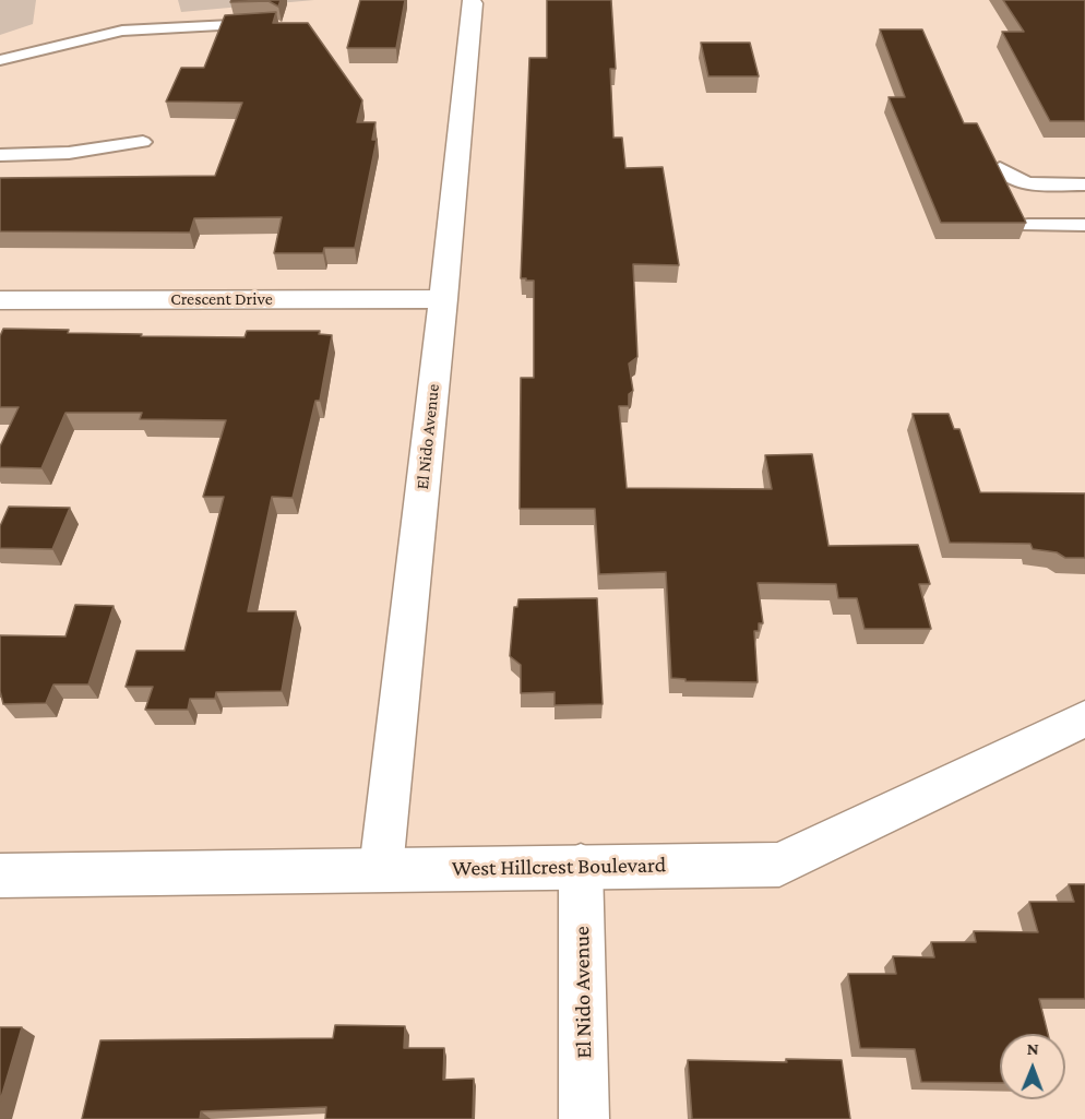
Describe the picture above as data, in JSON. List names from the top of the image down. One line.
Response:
{"streets":{"street":["Crescent Drive","El Nido Avenue","West Hillcrest Boulevard"]},"crossings":[["Crescent Drive","El Nido Avenue"],["El Nido Avenue","West Hillcrest Boulevard"]],"north":"top"}
